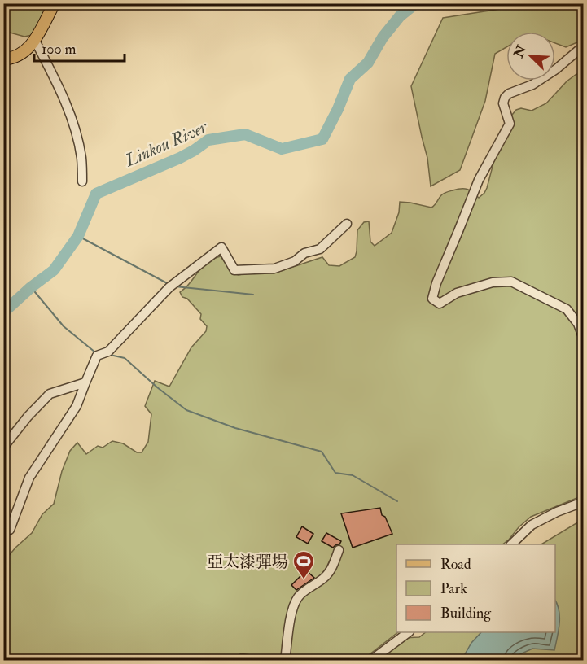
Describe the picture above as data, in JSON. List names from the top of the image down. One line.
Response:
{"water":["Linkou River"],"places":{"sports":["亞太漆彈場"]},"legend":["Road","Park","Building"],"scale_bar":"100 m","north":"top left"}
